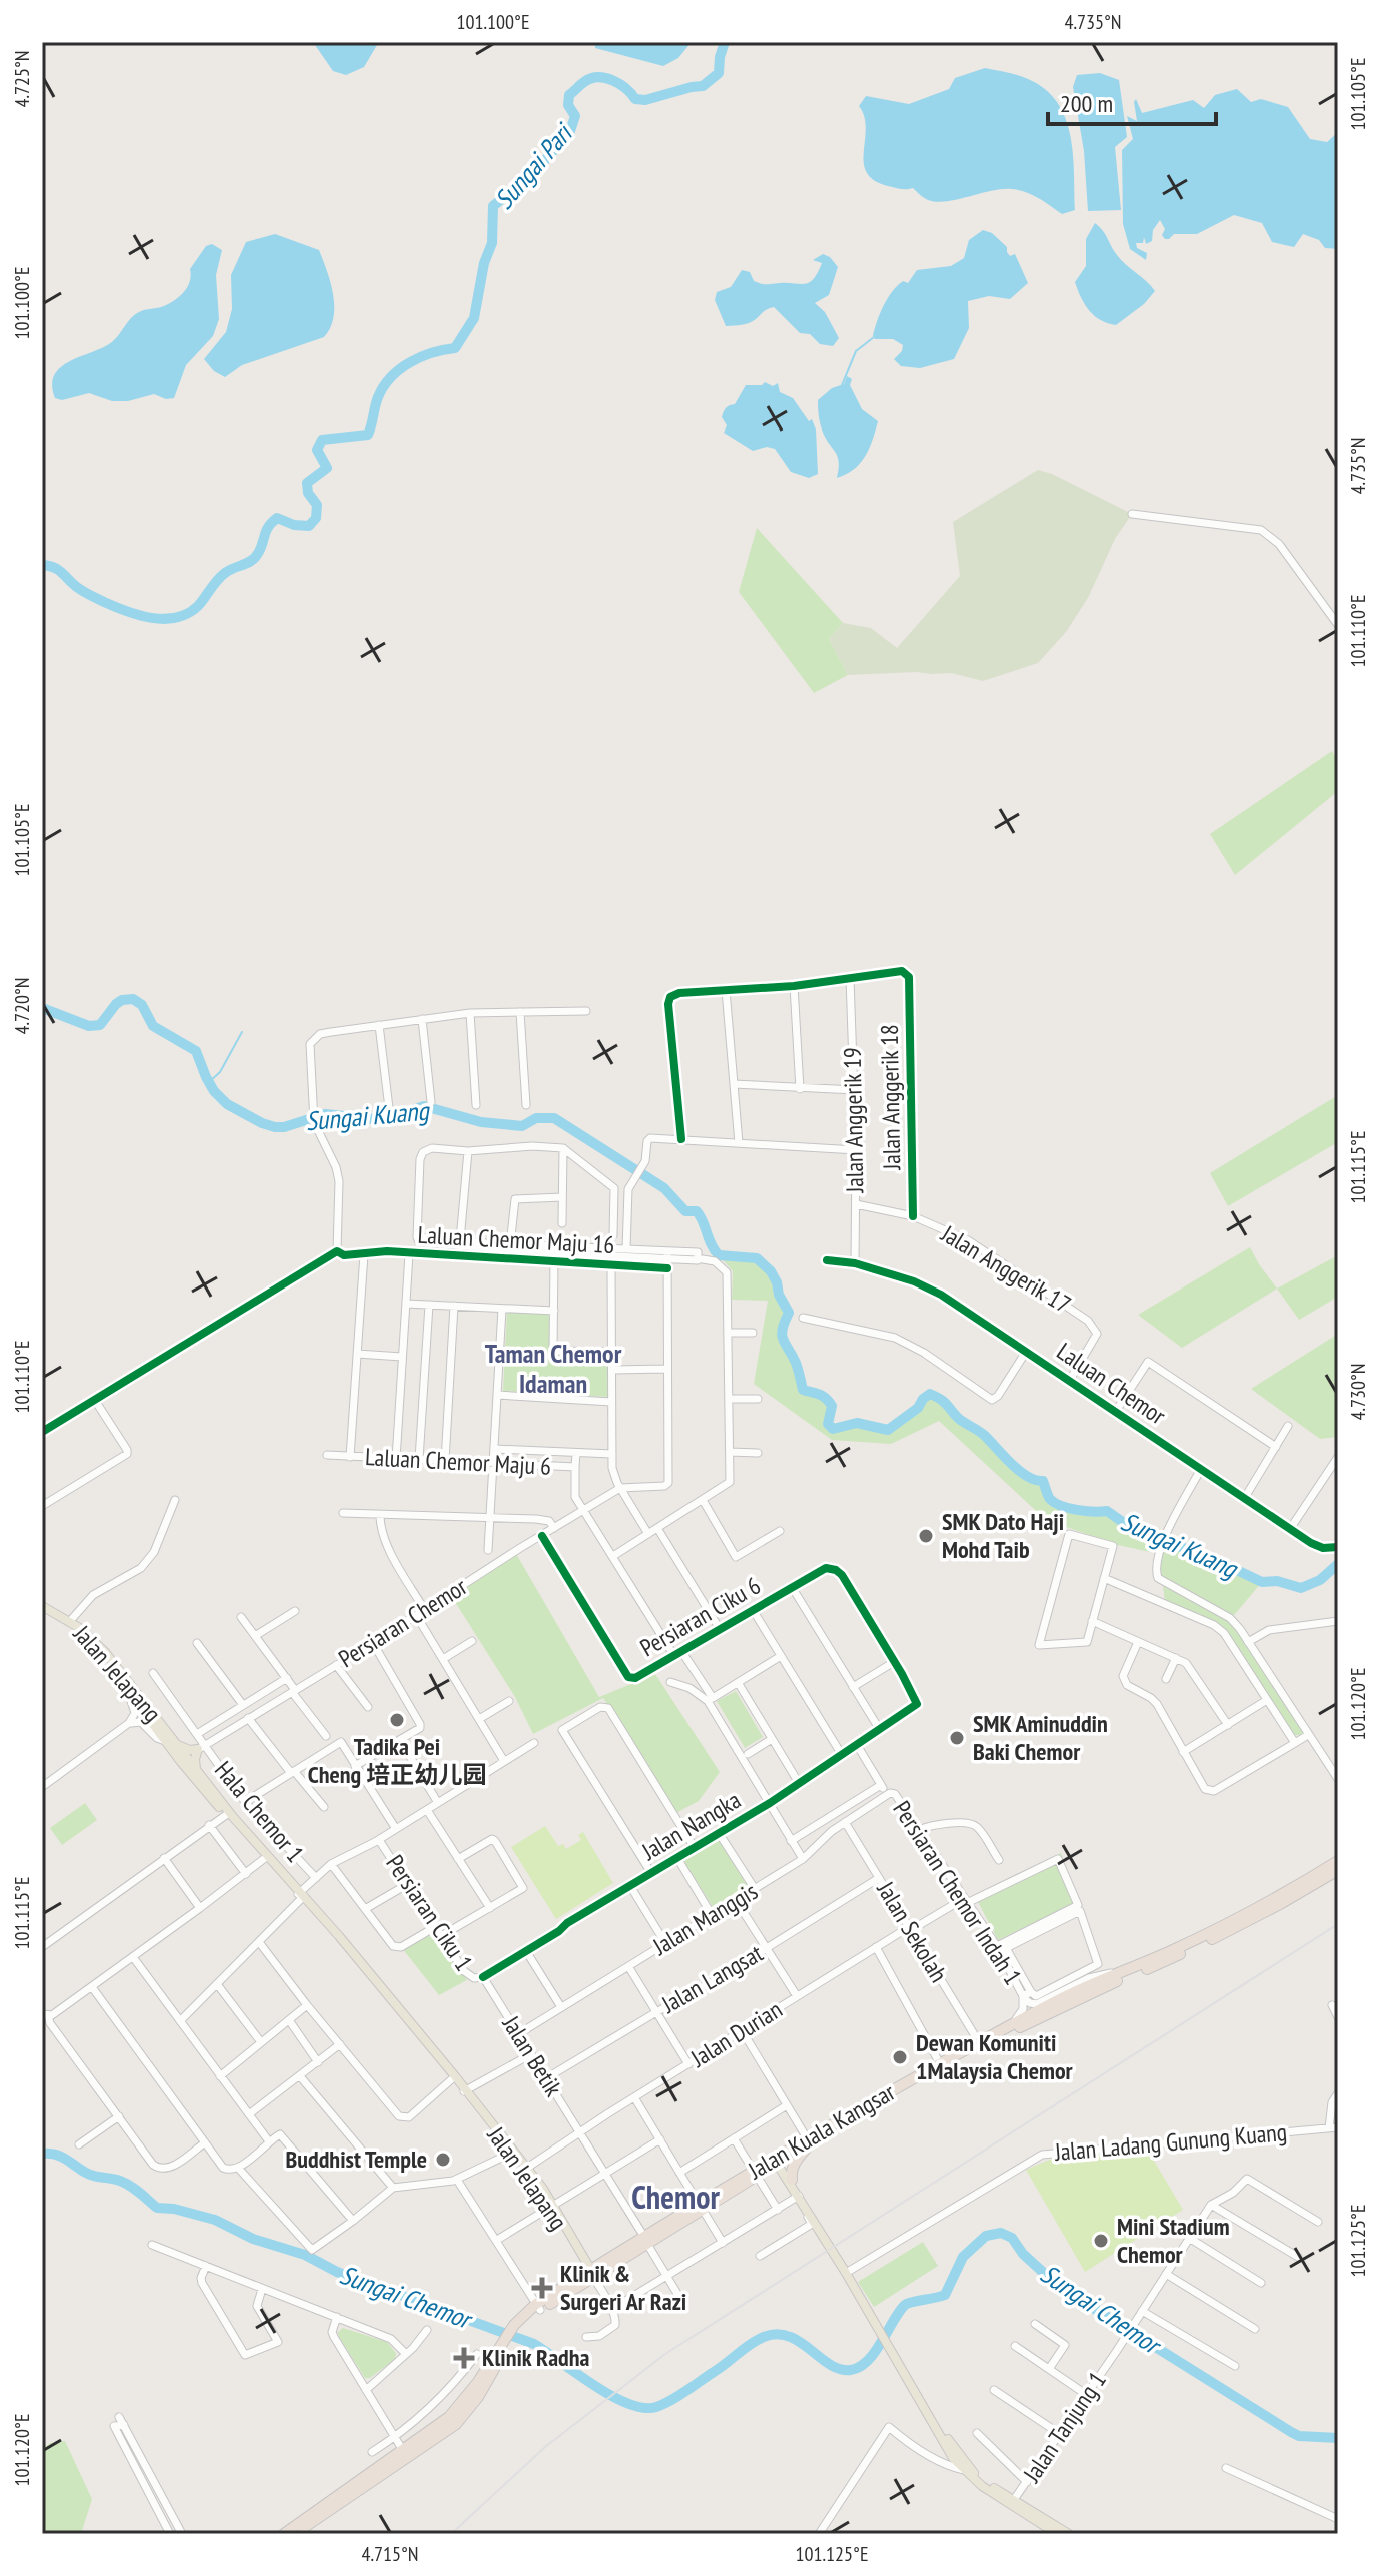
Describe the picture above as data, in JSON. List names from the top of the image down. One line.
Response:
{"streets":{"highway":["Jalan Kuala Kangsar"],"main road":["Jalan Jelapang"],"street":["Jalan Anggerik 18","Jalan Anggerik 19","Laluan Chemor Maju 16","Jalan Anggerik 17","Laluan Chemor","Laluan Chemor Maju 6","Persiaran Ciku 6","Persiaran Chemor","Hala Chemor 1","Jalan Nangka","Persiaran Chemor Indah 1","Persiaran Ciku 1","Jalan Manggis","Jalan Sekolah","Jalan Langsat","Jalan Durian","Jalan Betik","Jalan Ladang Gunung Kuang","Jalan Tanjung 1"]},"crossings":[["Jalan Anggerik 18","Jalan Anggerik 19"],["Jalan Anggerik 18","Jalan Anggerik 17"],["Jalan Anggerik 19","Jalan Anggerik 17"],["Jalan Anggerik 19","Laluan Chemor"],["Jalan Anggerik 17","Laluan Chemor"],["Persiaran Ciku 6","Persiaran Chemor"],["Persiaran Ciku 6","Jalan Nangka"],["Persiaran Chemor","Jalan Jelapang"],["Persiaran Chemor","Hala Chemor 1"],["Jalan Jelapang","Jalan Durian"],["Jalan Jelapang","Jalan Kuala Kangsar"],["Jalan Nangka","Persiaran Ciku 1"],["Jalan Nangka","Jalan Betik"],["Persiaran Chemor Indah 1","Jalan Manggis"],["Persiaran Chemor Indah 1","Jalan Durian"],["Persiaran Ciku 1","Jalan Betik"],["Jalan Manggis","Jalan Sekolah"],["Jalan Manggis","Jalan Betik"],["Jalan Sekolah","Jalan Langsat"],["Jalan Sekolah","Jalan Durian"],["Jalan Sekolah","Jalan Kuala Kangsar"],["Jalan Langsat","Jalan Betik"],["Jalan Durian","Jalan Betik"],["Jalan Betik","Jalan Kuala Kangsar"]],"districts":["Taman Chemor Idaman","Chemor"],"water":["Sungai Pari","Sungai Kuang","Sungai Chemor"],"places":{"other":["SMK Dato Haji Mohd Taib","Tadika Pei Cheng 培正幼儿园","SMK Aminuddin Baki Chemor","Dewan Komuniti 1Malaysia Chemor","Buddhist Temple","Mini Stadium Chemor"],"health":["Klinik & Surgeri Ar Razi","Klinik Radha"]},"scale_bar":"200 m","coordinates":["101.100°E","4.735°N","4.725°N","101.105°E","101.110°E","4.720°N","101.115°E","4.730°N","101.120°E","101.125°E","4.715°N"]}
